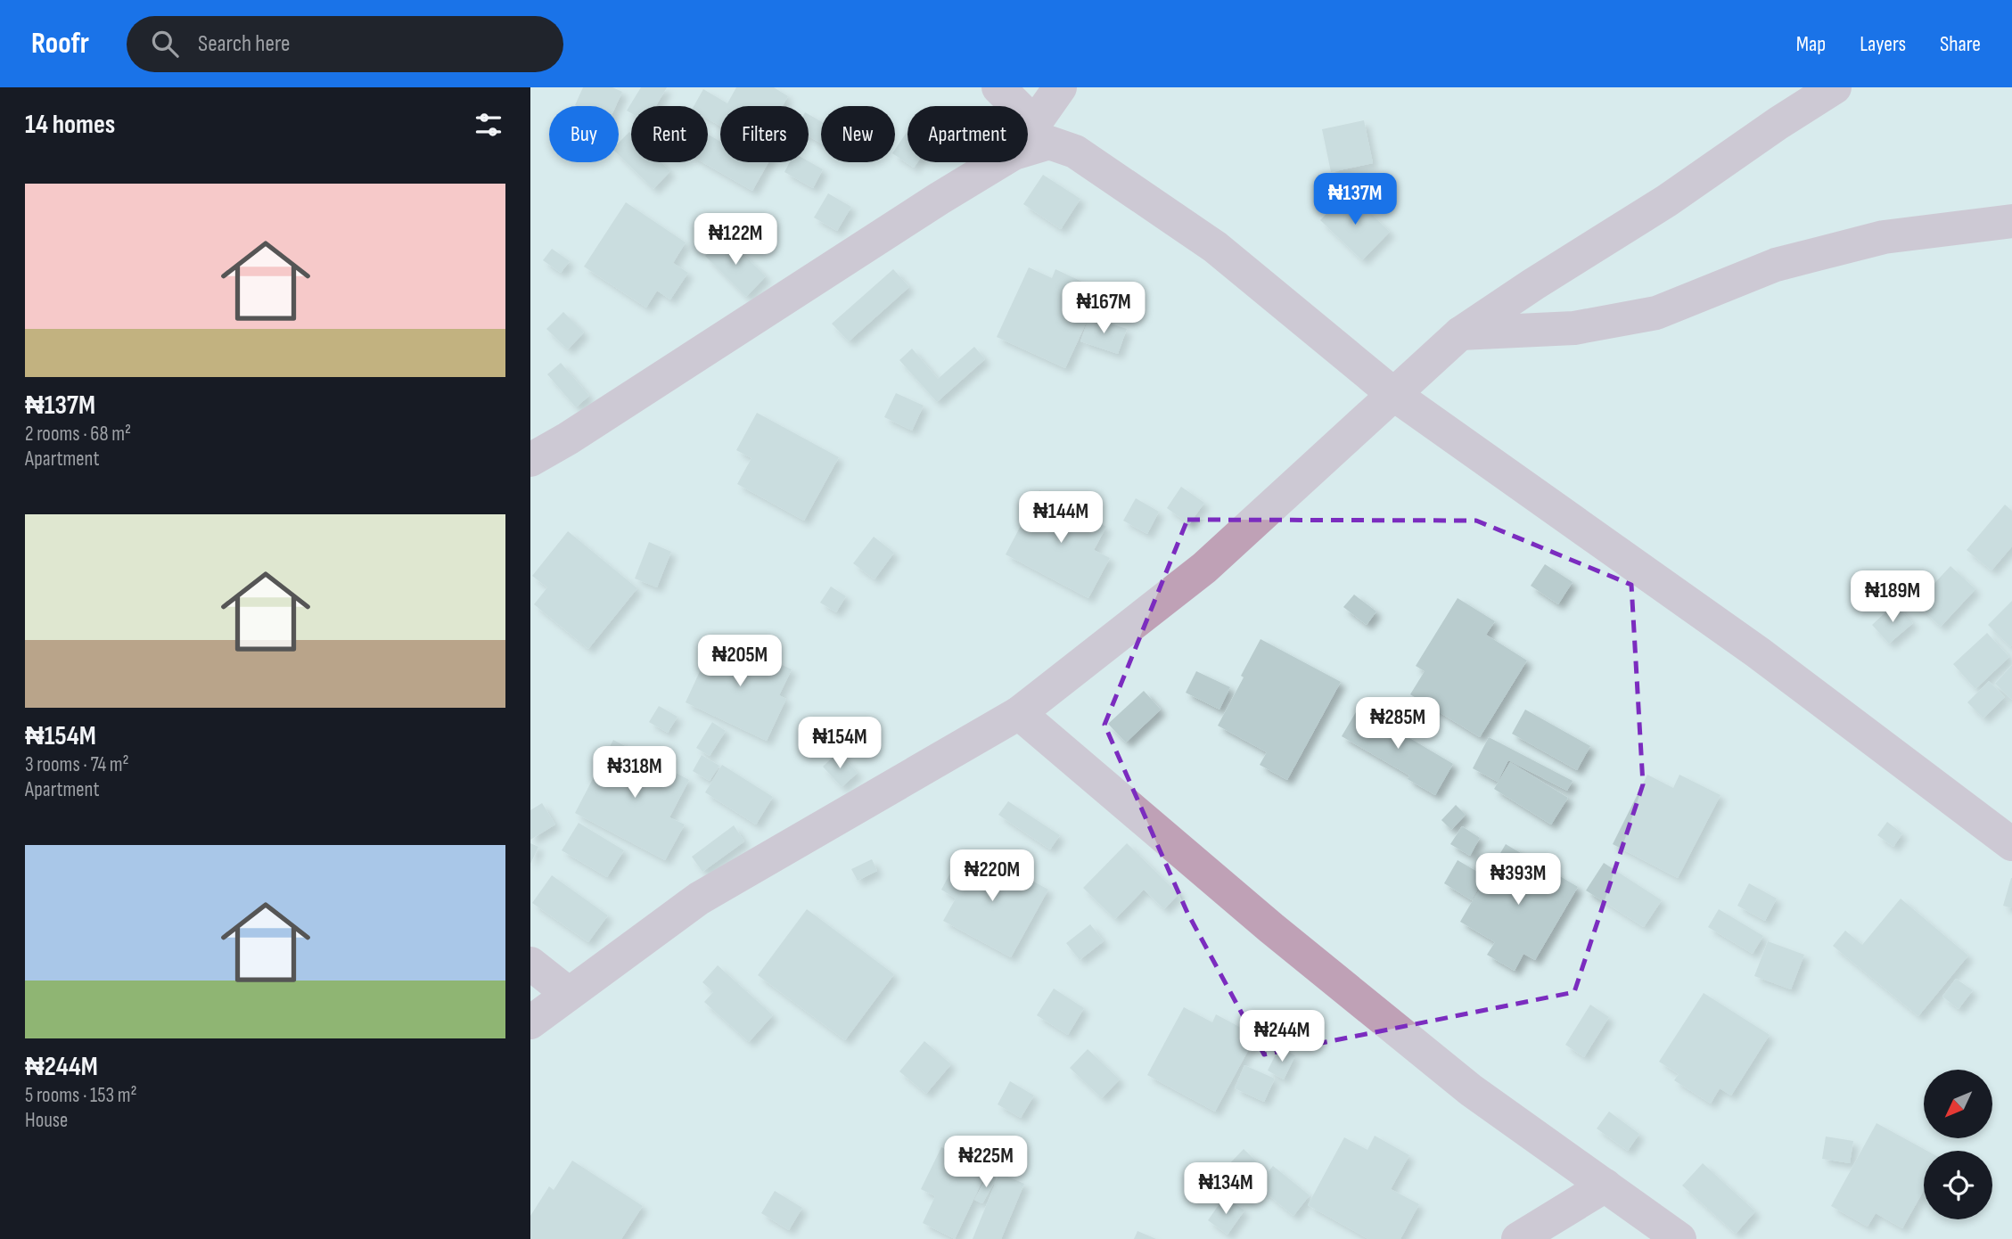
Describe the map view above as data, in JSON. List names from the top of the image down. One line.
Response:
{"north":"bottom left","page":{"header":"Roofr","search":"Search here","nav":["Map","Layers","Share"],"heading":"14 homes","chip":["Buy","Rent","Filters","New","Apartment"],"list":[{"name":"₦137M","note":"2 rooms · 68 m² · Apartment"},{"name":"₦154M","note":"3 rooms · 74 m² · Apartment"},{"name":"₦244M","note":"5 rooms · 153 m² · House"}],"price":["₦137M","₦122M","₦167M","₦144M","₦189M","₦205M","₦285M","₦154M","₦318M","₦220M","₦393M","₦244M","₦225M","₦134M"]}}
